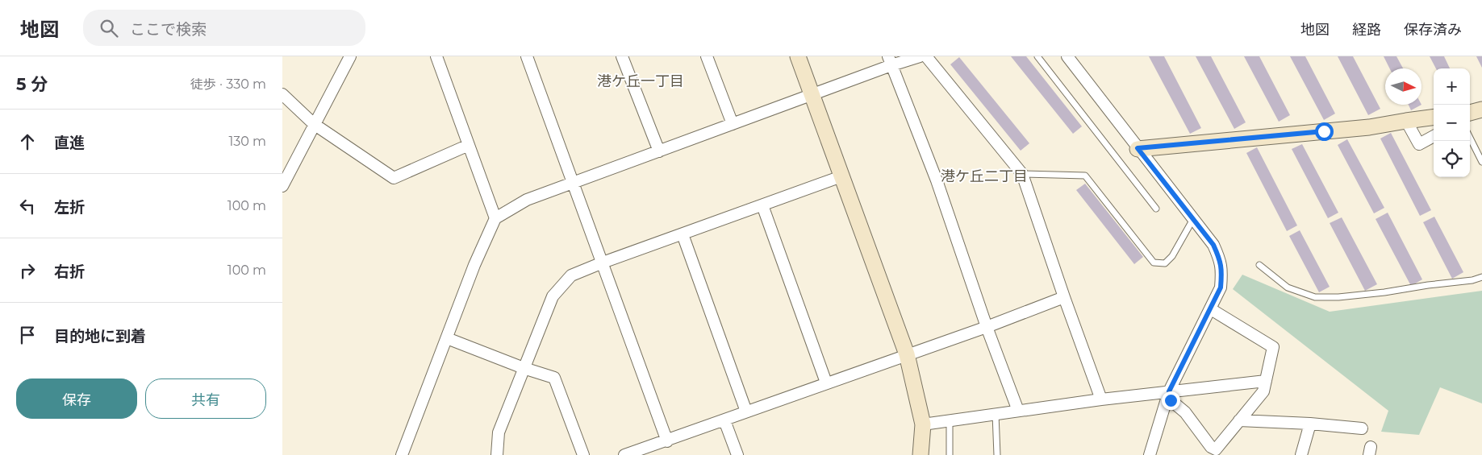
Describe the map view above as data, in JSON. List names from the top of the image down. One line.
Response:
{"districts":["港ケ丘一丁目","港ケ丘二丁目"],"north":"right","page":{"header":"地図","search":"ここで検索","nav":["地図","経路","保存済み"],"heading":["5 分","徒歩 · 330 m"],"map_buttons":["+","−"],"list":[["直進","130 m"],["左折","100 m"],["右折","100 m"],"目的地に到着"],"buttons":["保存","共有"]}}
